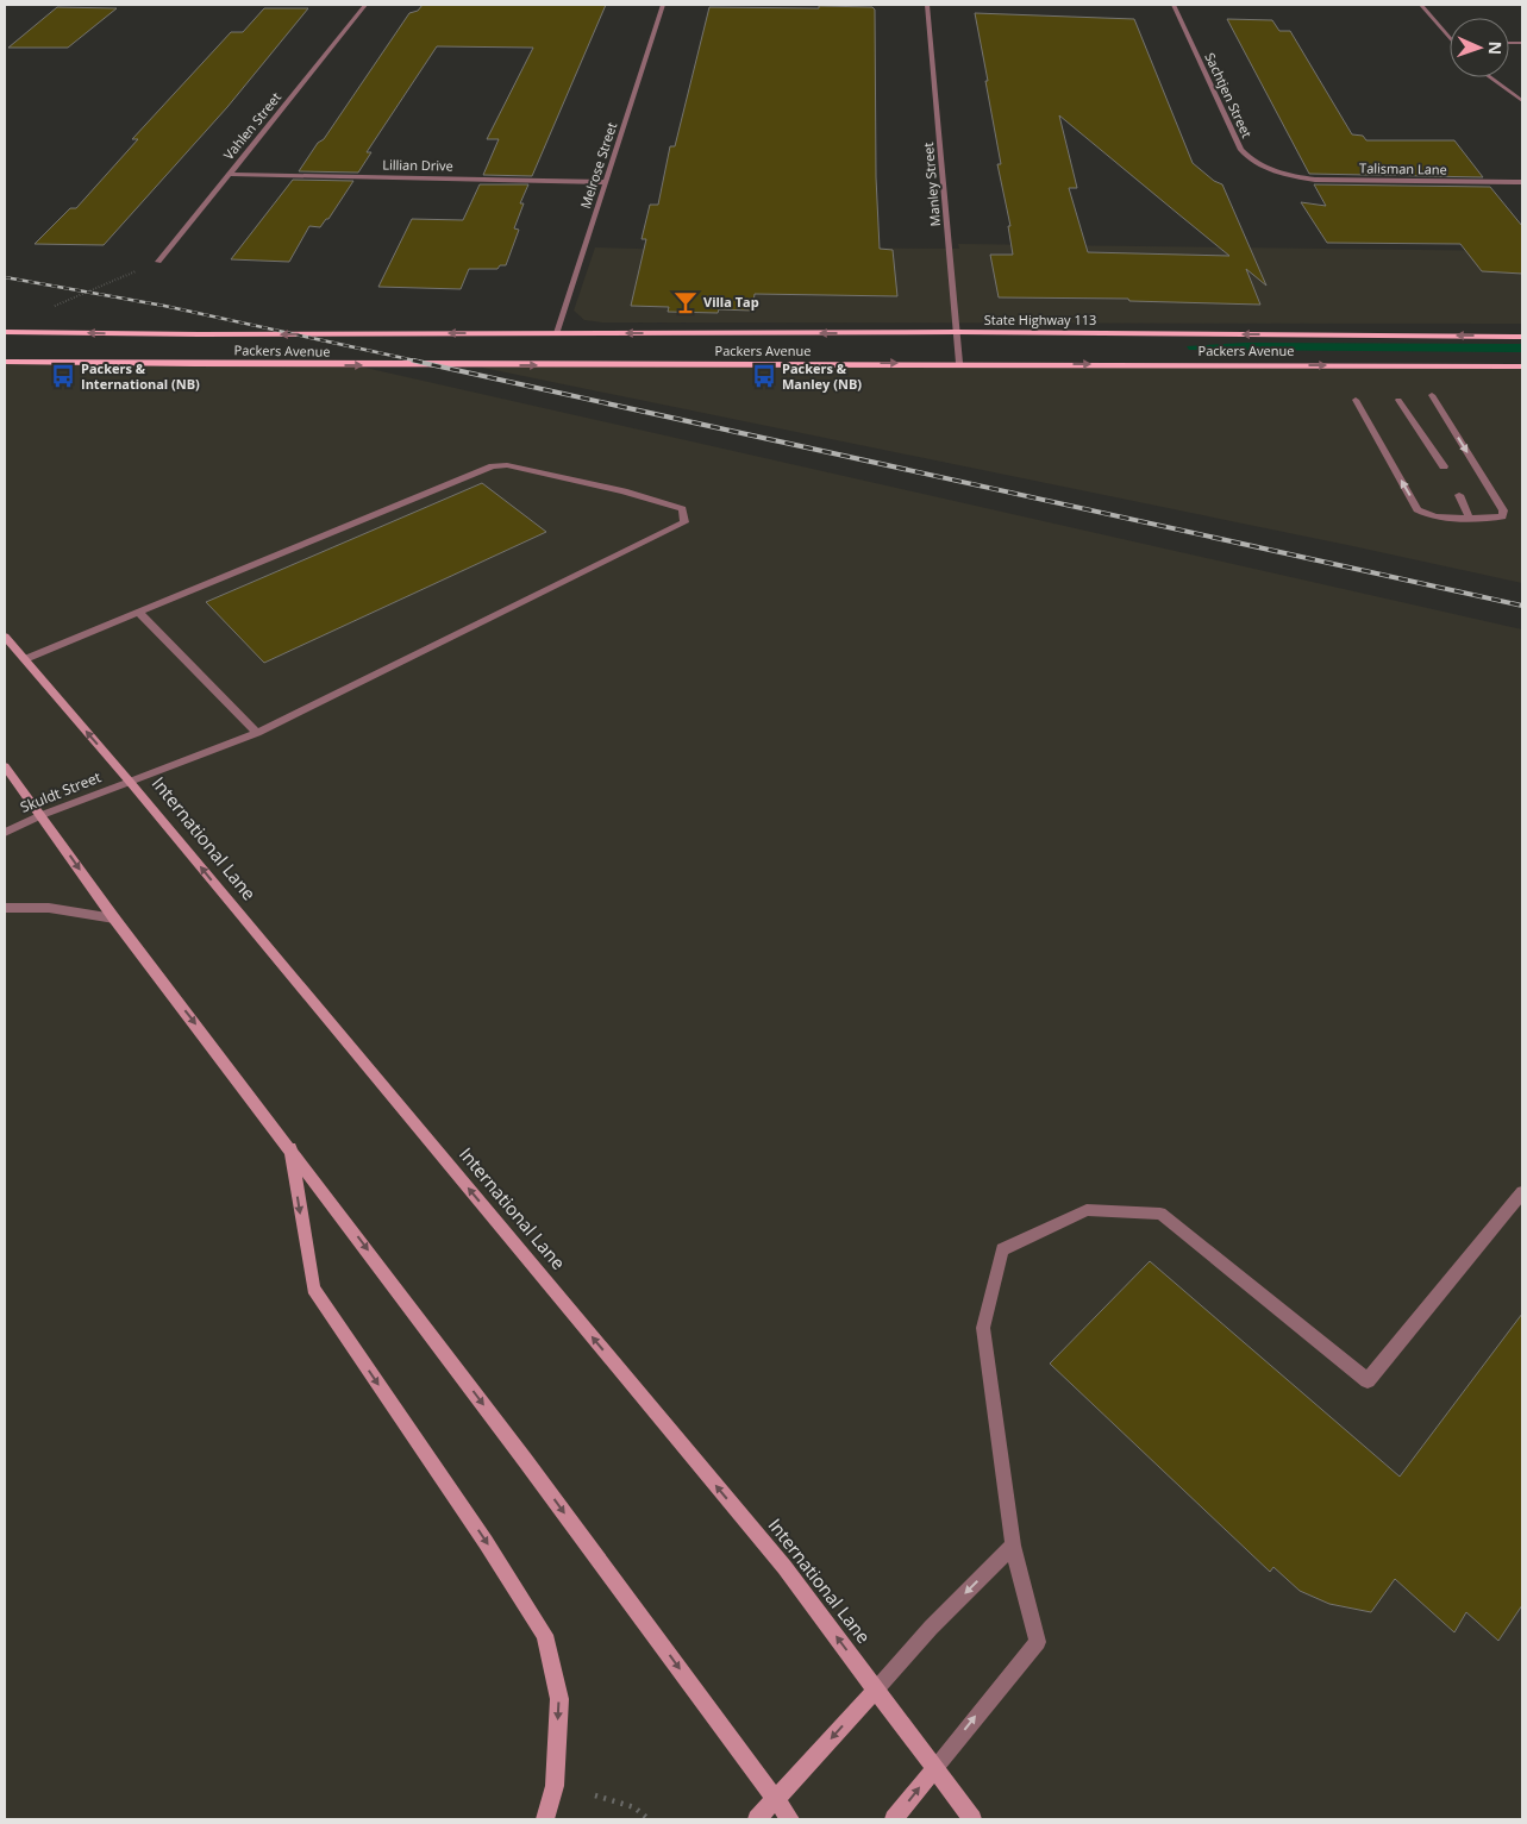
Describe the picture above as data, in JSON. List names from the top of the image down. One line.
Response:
{"streets":{"main road":["State Highway 113","Packers Avenue","International Lane"],"street":["Sachtjen Street","Vahlen Street","Lillian Drive","Melrose Street","Talisman Lane","Manley Street","Skuldt Street"]},"crossings":[["Sachtjen Street","Talisman Lane"],["Vahlen Street","Lillian Drive"],["Lillian Drive","Melrose Street"],["Melrose Street","State Highway 113"],["Melrose Street","Packers Avenue"],["Manley Street","State Highway 113"],["Manley Street","Packers Avenue"],["State Highway 113","Packers Avenue"],["Skuldt Street","International Lane"]],"one_way":["State Highway 113","International Lane"],"places":{"bar":["Villa Tap"],"bus stop":["Packers & International (NB)","Packers & Manley (NB)"]},"north":"right"}
